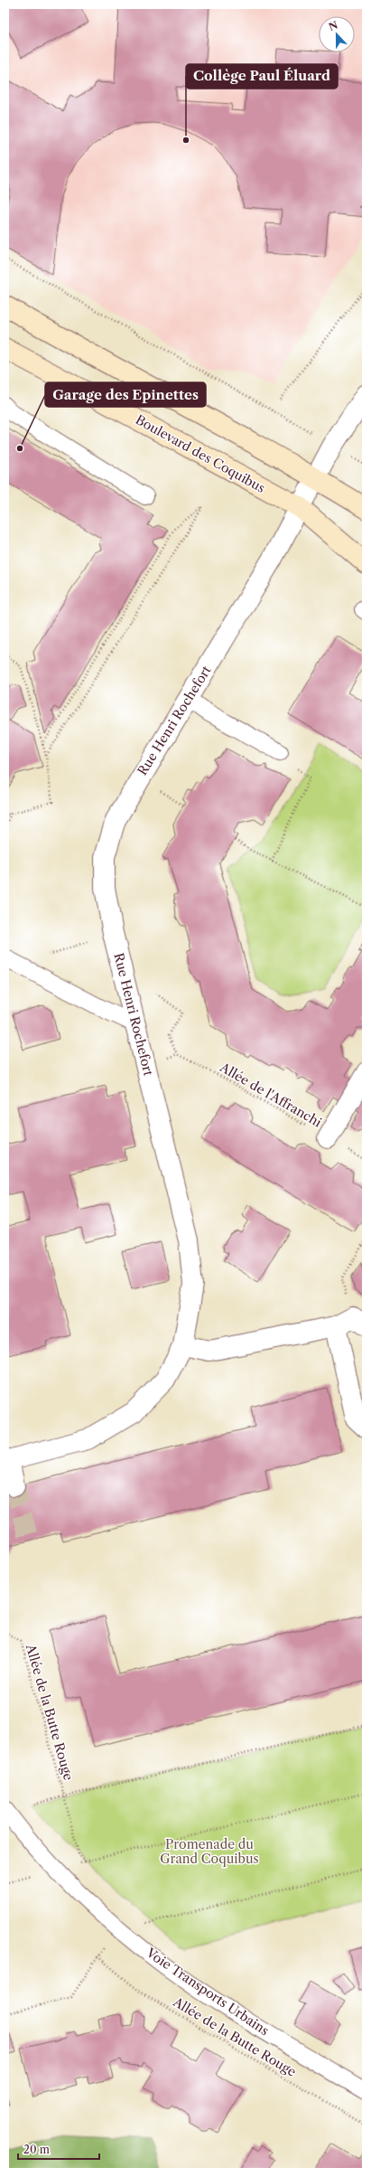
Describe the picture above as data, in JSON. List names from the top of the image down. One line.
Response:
{"streets":{"main road":["Boulevard des Coquibus"],"street":["Rue Henri Rochefort"],"lane":["Voie Transports Urbains"],"path":["Allée de l'Affranchi","Allée de la Butte Rouge"]},"crossings":[["Boulevard des Coquibus","Rue Henri Rochefort"]],"parks":["Promenade du Grand Coquibus"],"places":["Collège Paul Éluard","Garage des Epinettes"],"scale_bar":"20 m","north":"top"}
